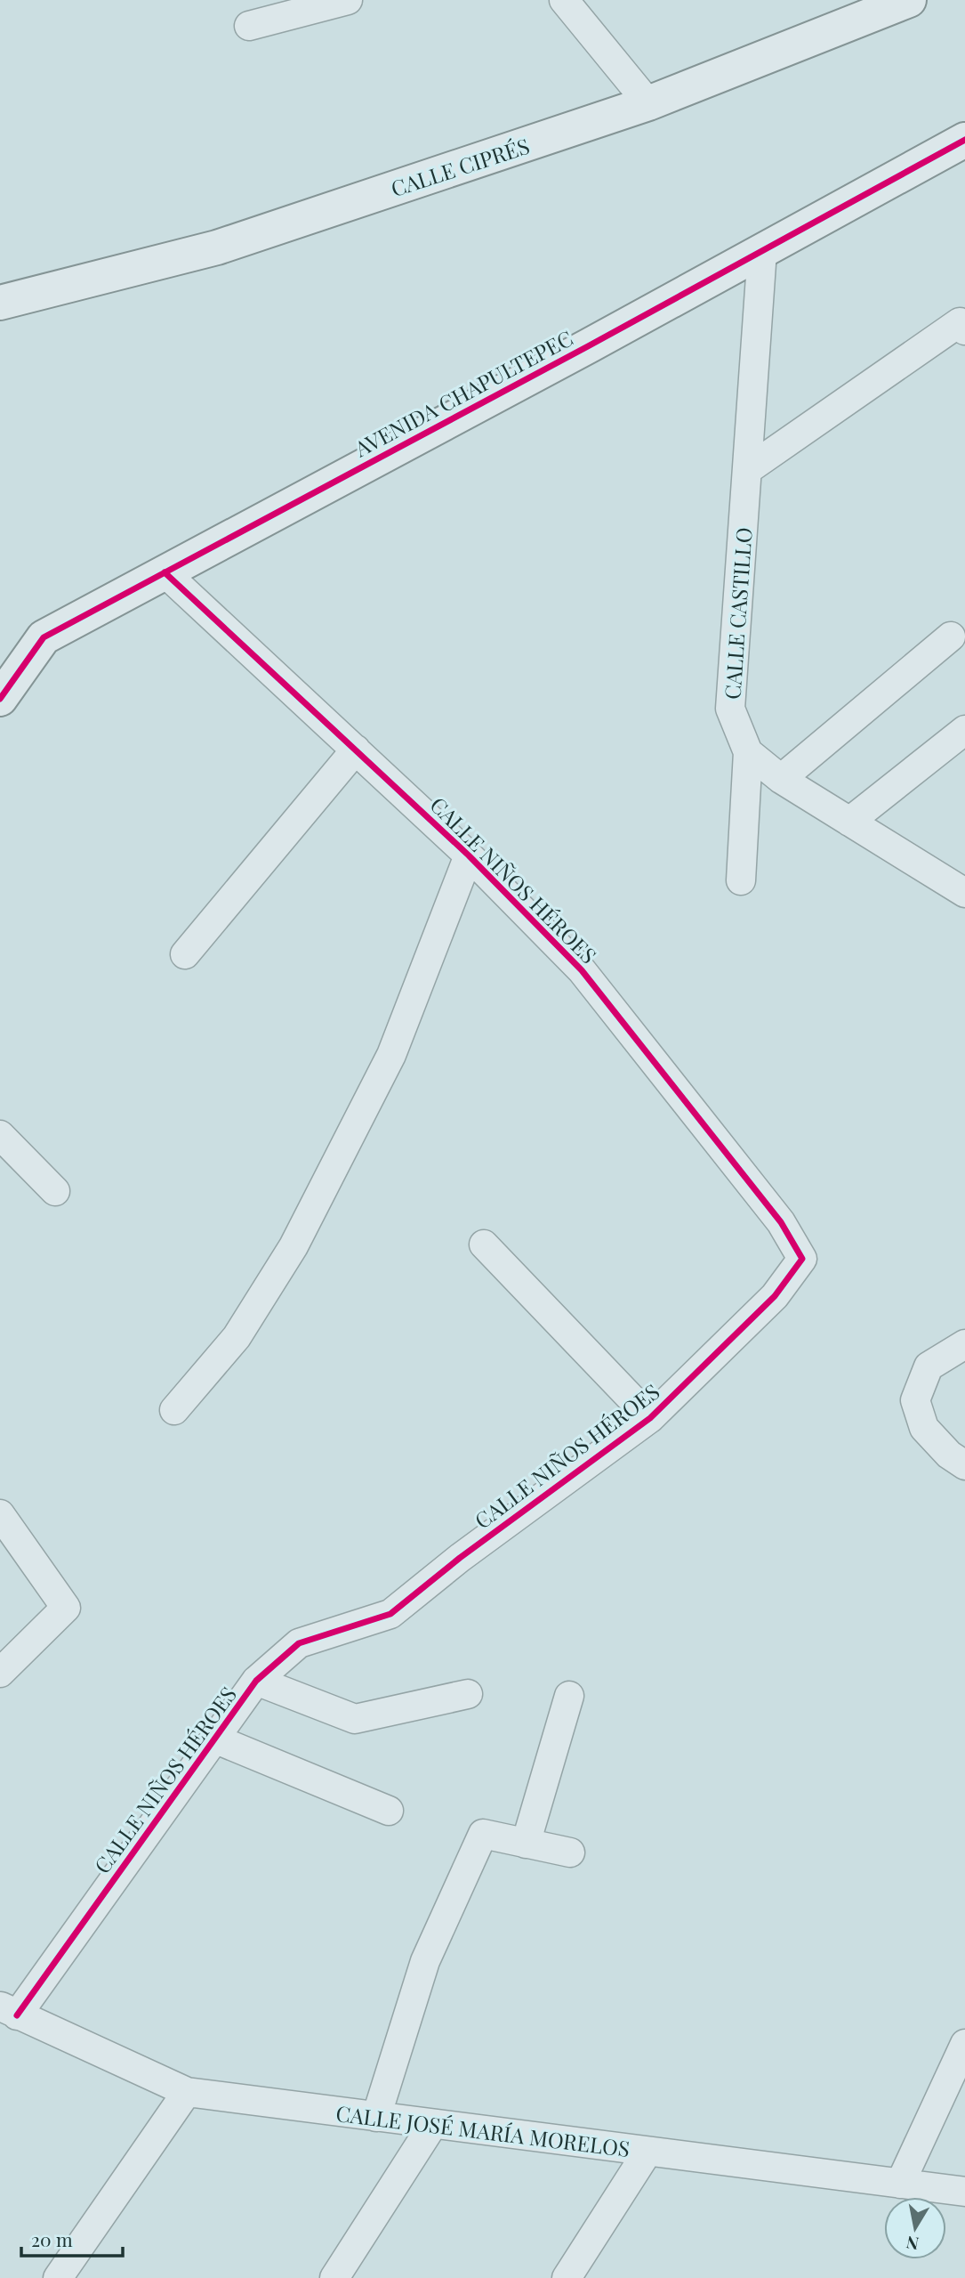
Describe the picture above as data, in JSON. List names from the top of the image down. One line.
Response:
{"streets":{"street":["CALLE CIPRÉS","AVENIDA CHAPULTEPEC","CALLE CASTILLO","CALLE NIÑOS HÉROES","CALLE JOSÉ MARÍA MORELOS"]},"crossings":[["AVENIDA CHAPULTEPEC","CALLE CASTILLO"],["AVENIDA CHAPULTEPEC","CALLE NIÑOS HÉROES"],["CALLE NIÑOS HÉROES","CALLE JOSÉ MARÍA MORELOS"]],"scale_bar":"20 m","north":"bottom"}
